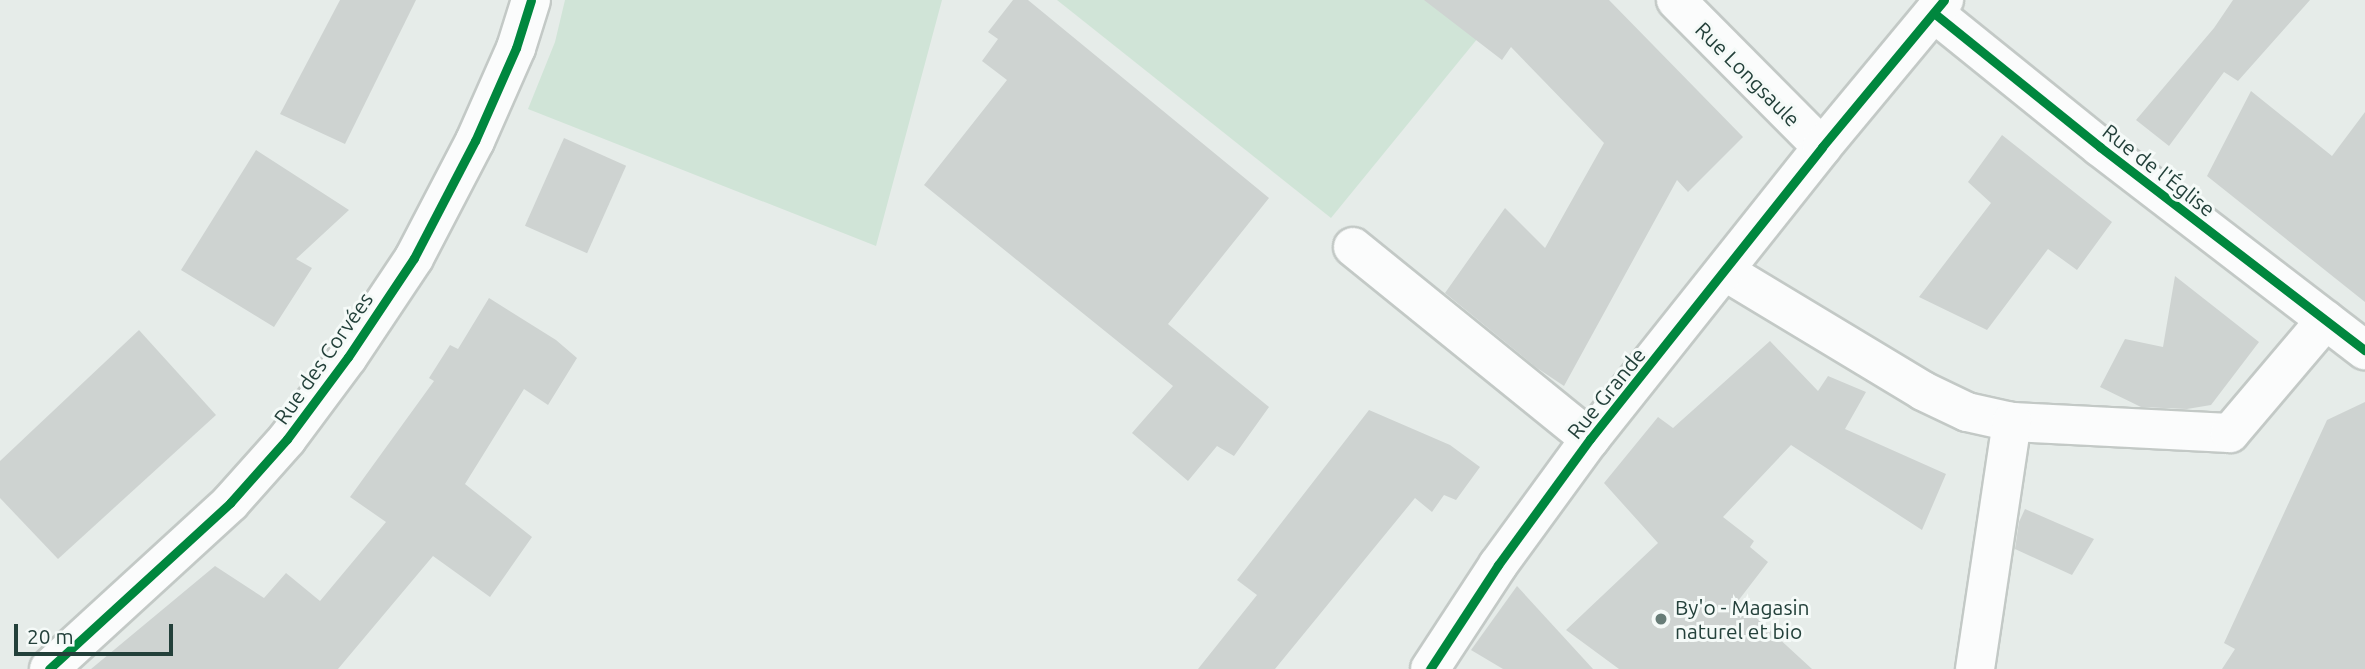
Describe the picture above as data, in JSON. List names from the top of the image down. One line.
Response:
{"streets":{"street":["Rue Longsaule","Rue de l'Église","Rue des Corvées","Rue Grande"]},"crossings":[["Rue Longsaule","Rue Grande"],["Rue de l'Église","Rue Grande"]],"places":["By'o - Magasin naturel et bio"],"scale_bar":"20 m"}
